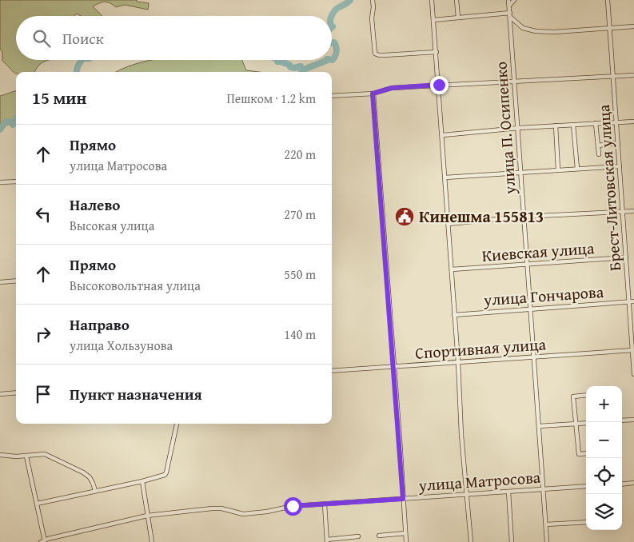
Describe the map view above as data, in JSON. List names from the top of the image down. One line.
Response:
{"streets":{"street":["улица П. Осипенко","Брест-Литовская улица","Киевская улица","улица Гончарова","Спортивная улица","улица Матросова"]},"crossings":[["улица П. Осипенко","Киевская улица"],["улица П. Осипенко","улица Гончарова"],["улица П. Осипенко","Спортивная улица"],["улица П. Осипенко","улица Матросова"],["Брест-Литовская улица","Киевская улица"],["Брест-Литовская улица","улица Гончарова"],["Брест-Литовская улица","Спортивная улица"]],"places":{"public building":["Кинешма 155813"]},"page":{"search":"Поиск","heading":["15 мин","Пешком · 1.2 km"],"list":[["Прямо","улица Матросова","220 m"],["Налево","Высокая улица","270 m"],["Прямо","Высоковольтная улица","550 m"],["Направо","улица Хользунова","140 m"],"Пункт назначения"],"map_buttons":["+","−"]}}
